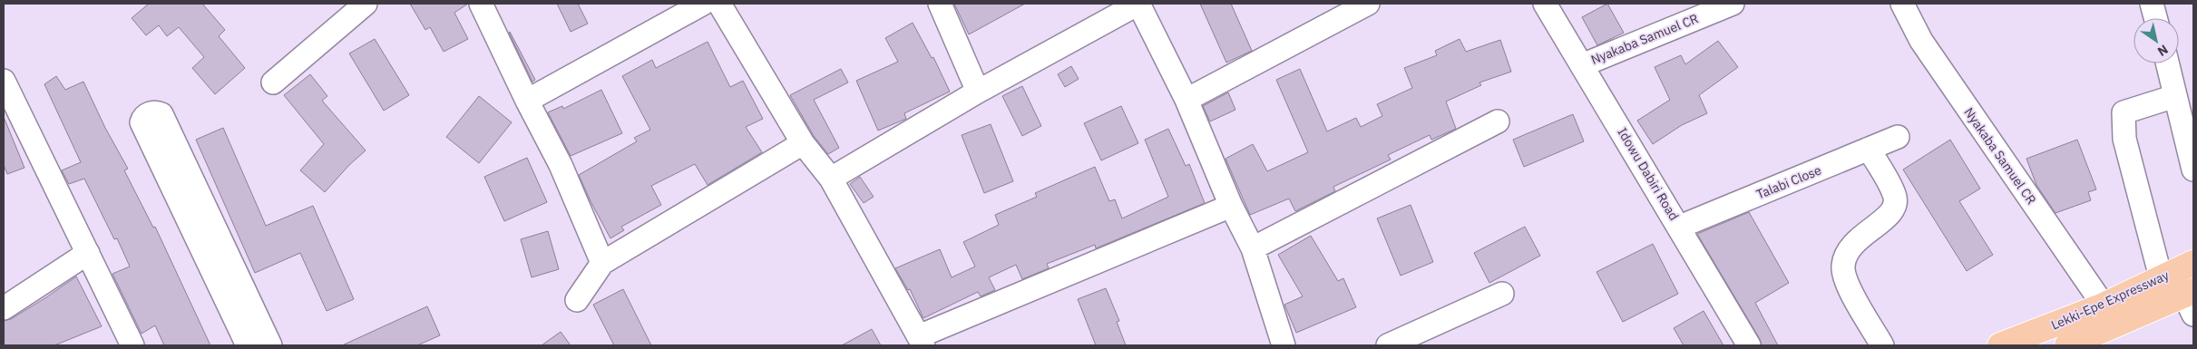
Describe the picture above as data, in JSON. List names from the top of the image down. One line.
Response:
{"streets":{"highway":["Lekki-Epe Expressway"],"street":["Nyakaba Samuel CR","Idowu Dabiri Road","Talabi Close"]},"crossings":[["Nyakaba Samuel CR","Idowu Dabiri Road"],["Nyakaba Samuel CR","Lekki-Epe Expressway"],["Idowu Dabiri Road","Talabi Close"]],"north":"bottom right"}
